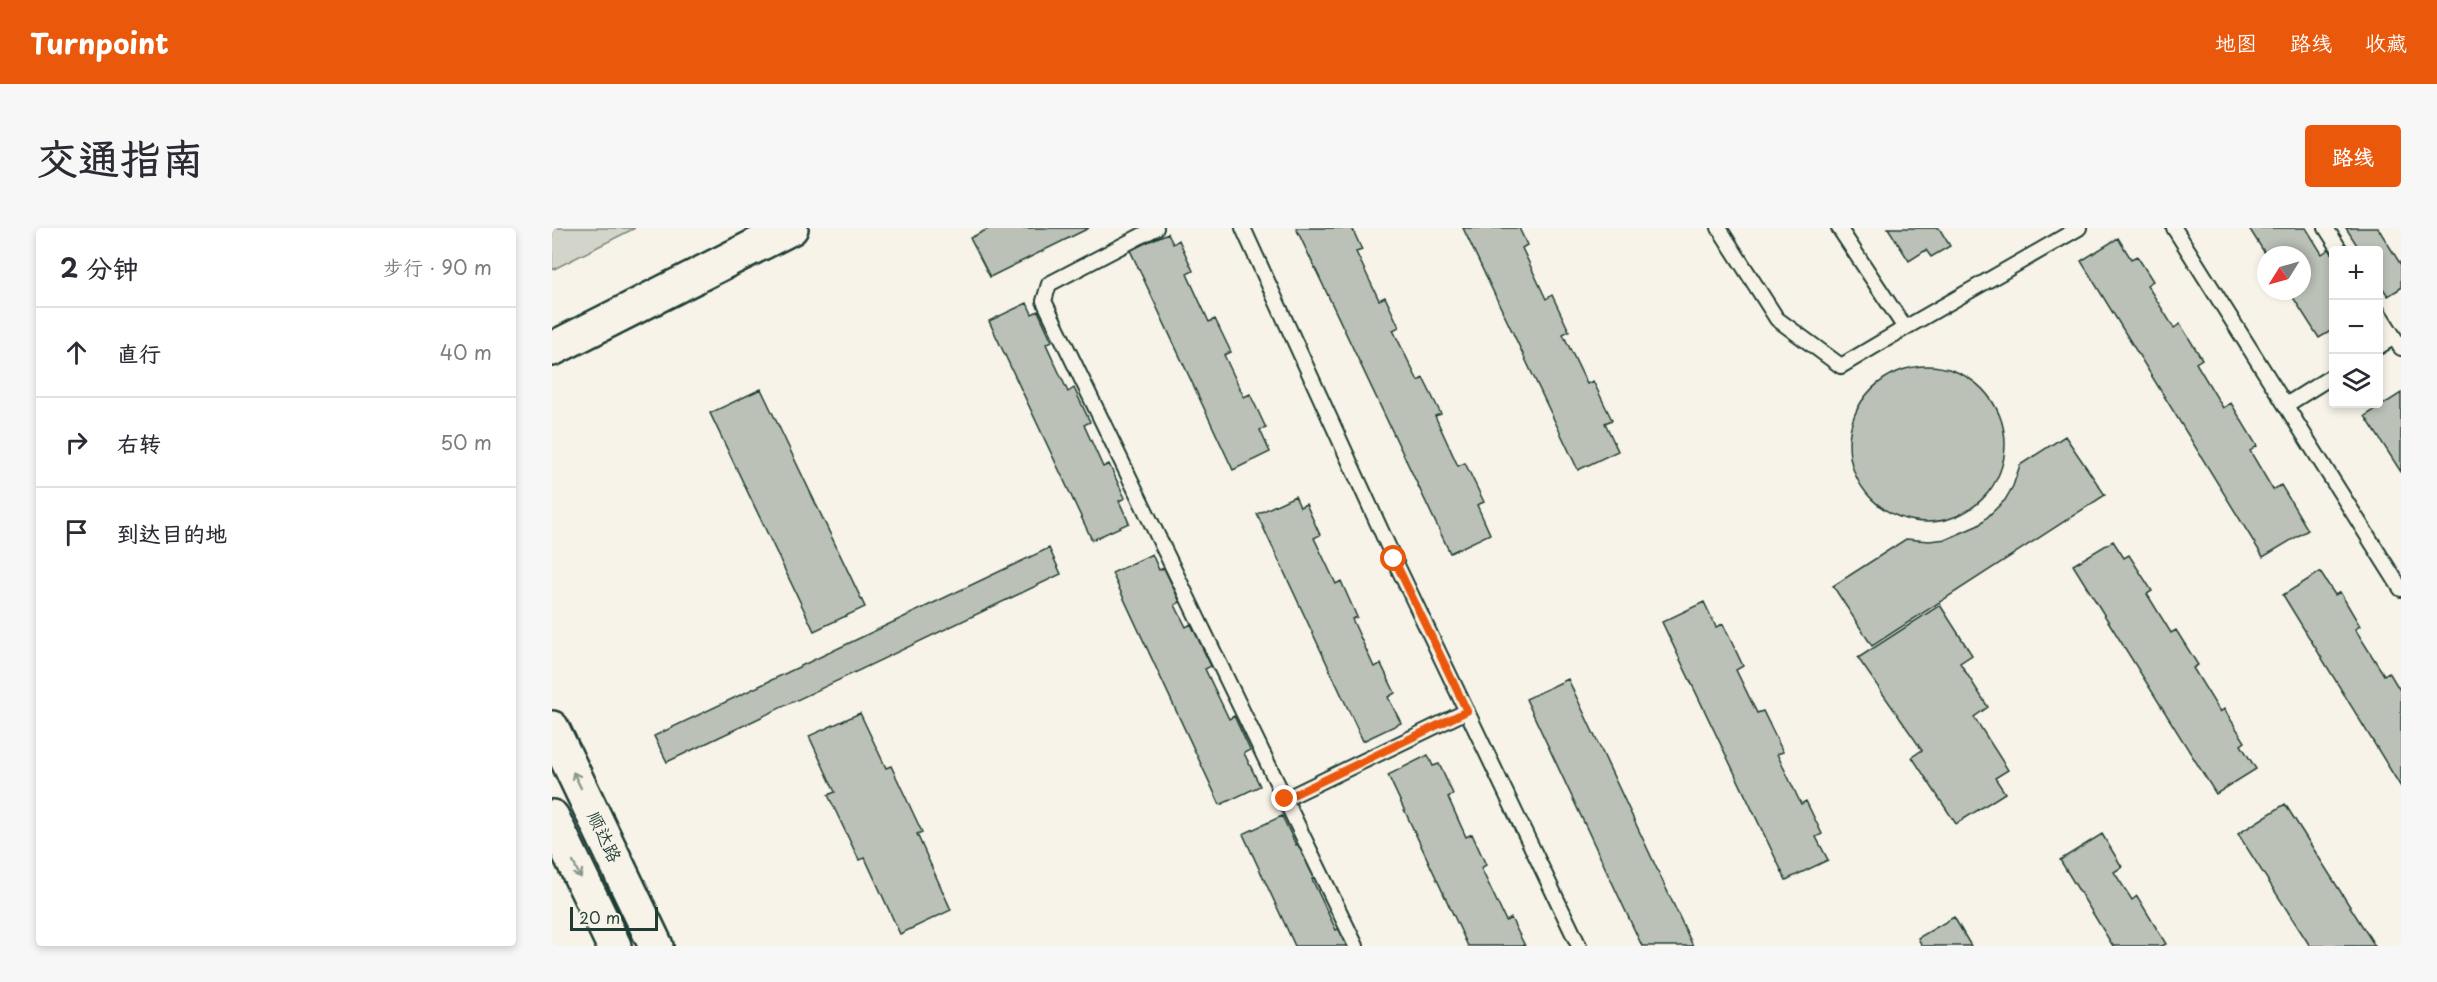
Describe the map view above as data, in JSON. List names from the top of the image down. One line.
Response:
{"streets":{"main road":["顺达路"]},"scale_bar":"20 m","north":"bottom left","page":{"header":"Turnpoint","nav":["地图","路线","收藏"],"title":"交通指南","buttons":"路线","heading":["2 分钟","步行 · 90 m"],"map_buttons":["+","−"],"list":[["直行","40 m"],["右转","50 m"],"到达目的地"],"scale":"20 m"}}
